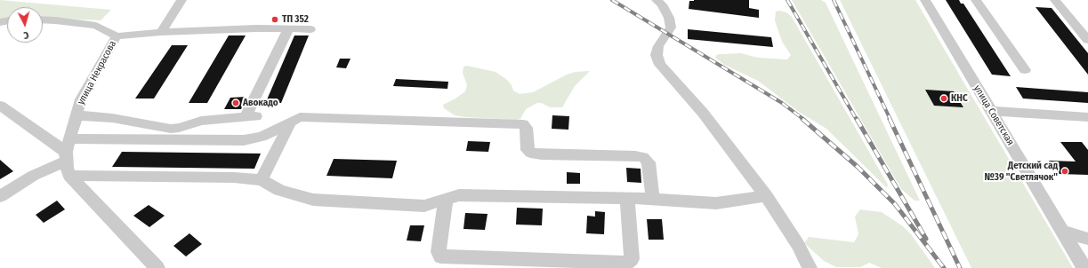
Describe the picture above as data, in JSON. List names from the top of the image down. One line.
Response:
{"streets":{"street":["улица Некрасова","улица Советская"]},"places":["ТП 352","КНС","Авокадо","Детский сад №39 \"Светлячок\""],"north":"bottom"}
